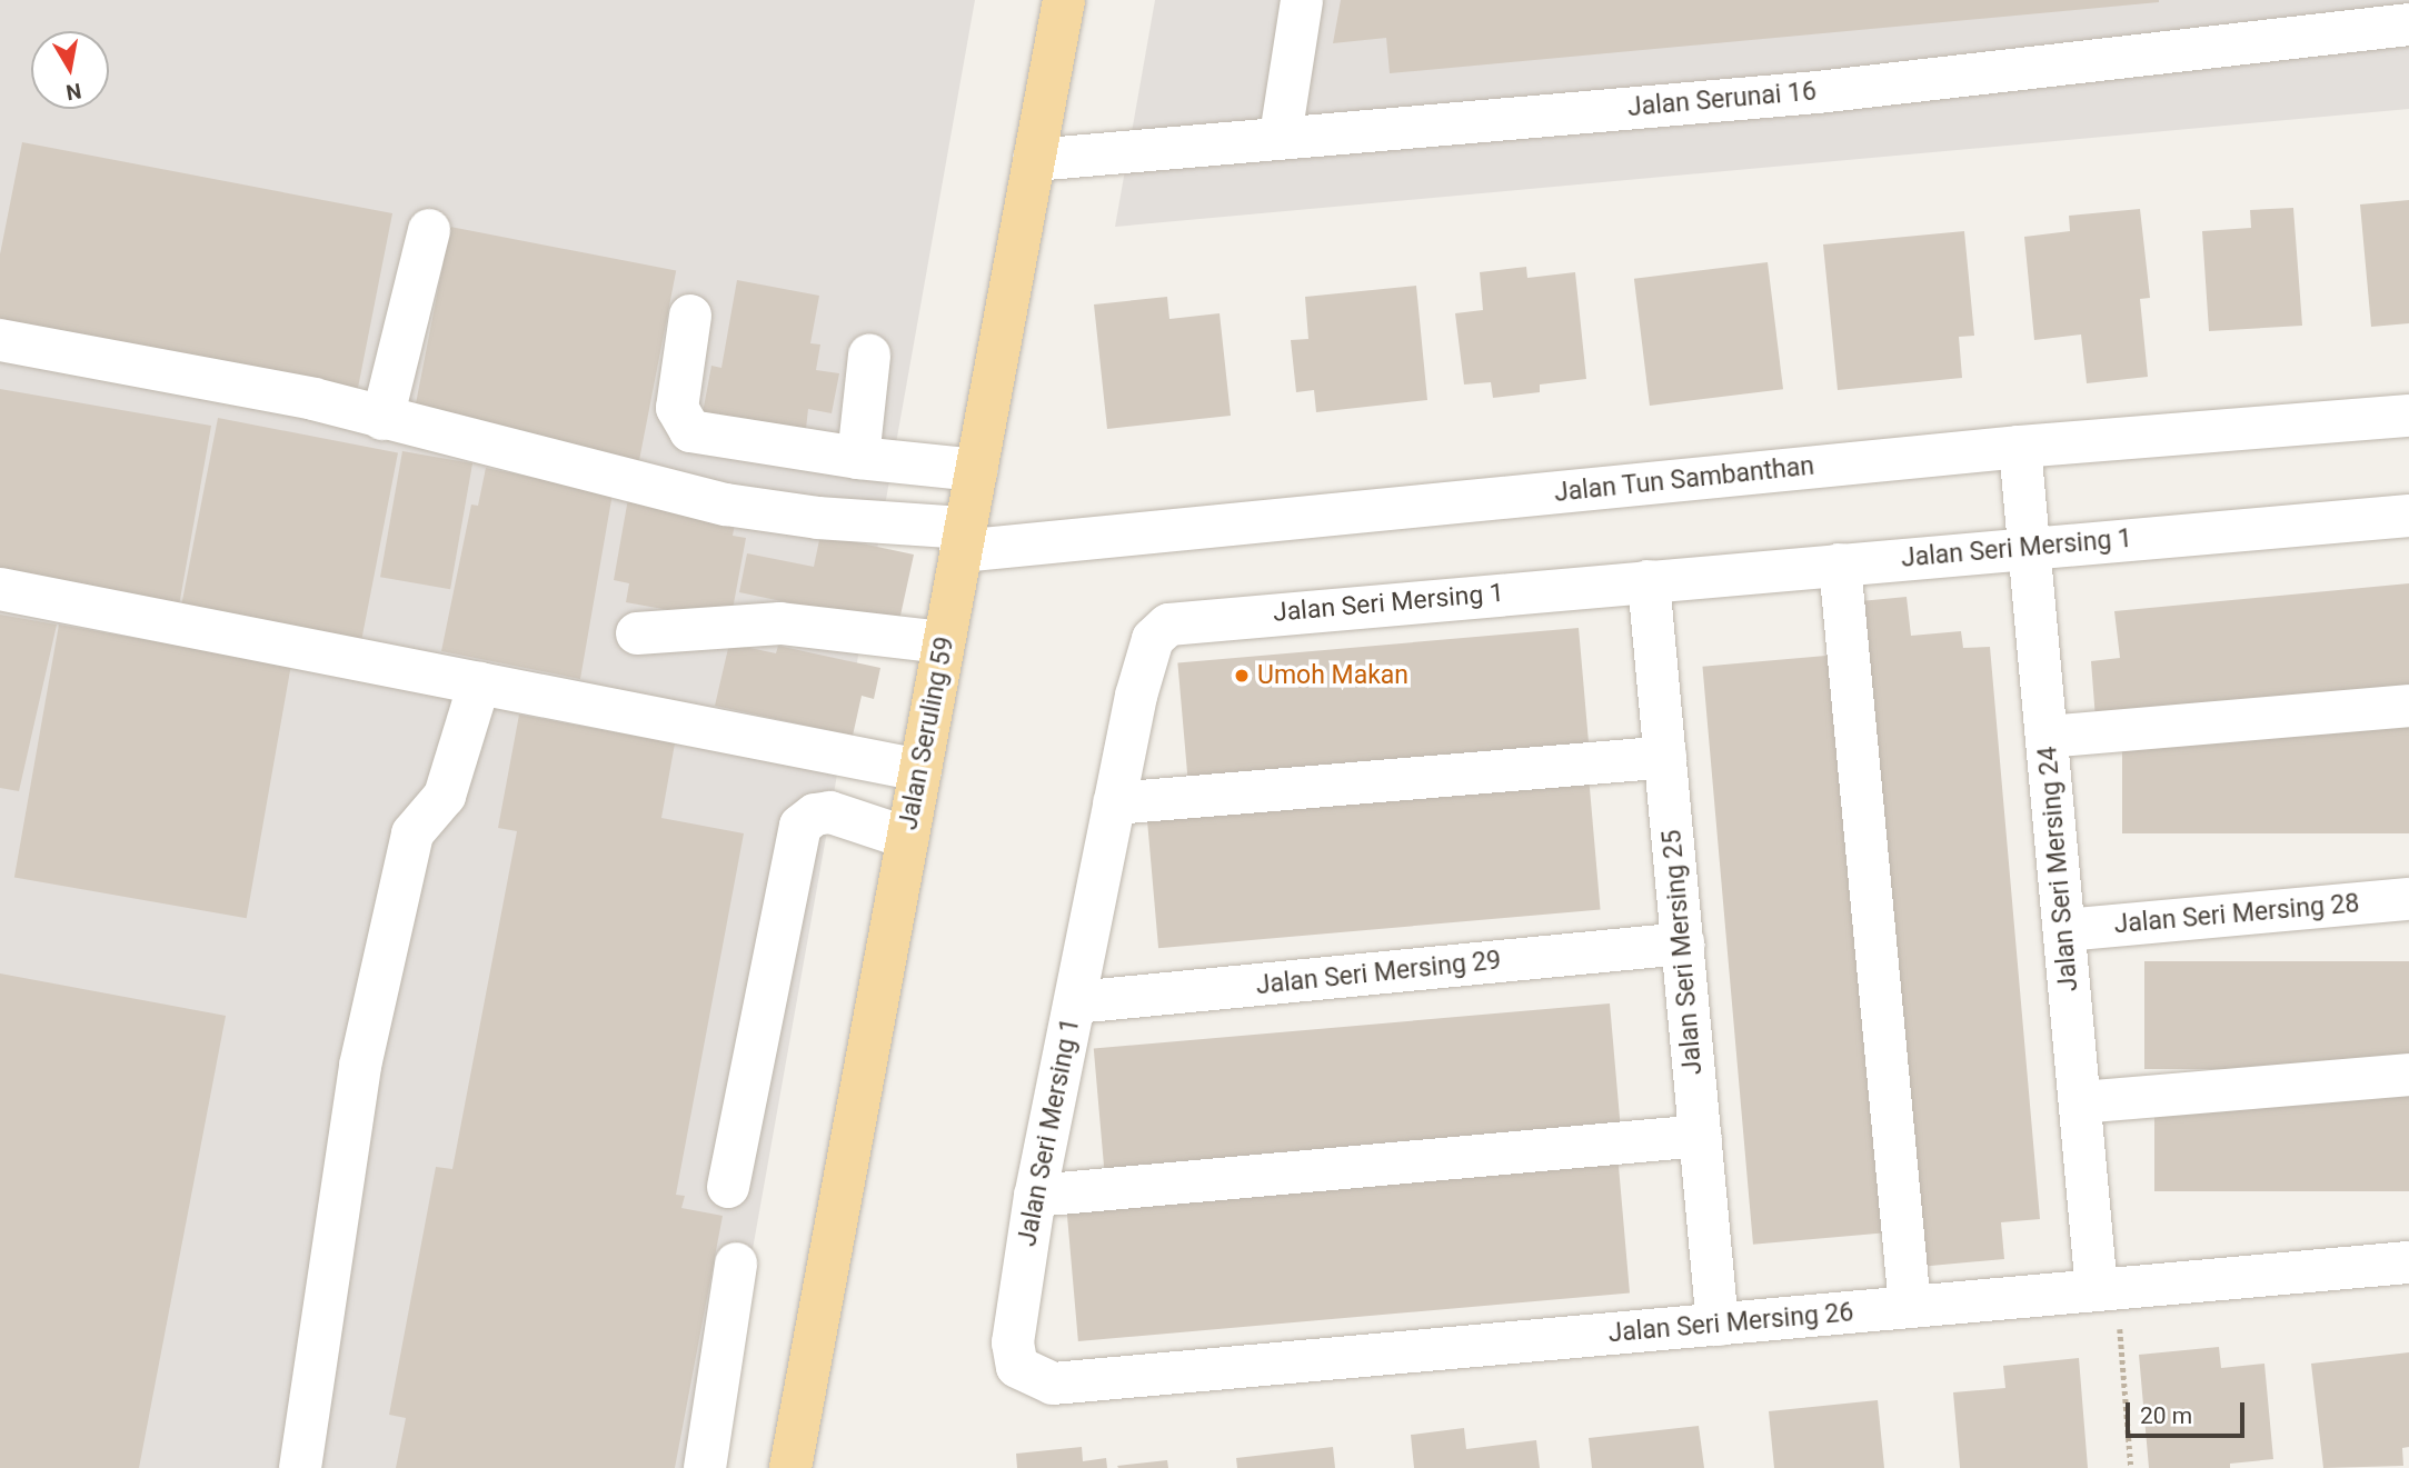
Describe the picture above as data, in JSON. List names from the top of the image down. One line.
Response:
{"streets":{"main road":["Jalan Seruling 59"],"street":["Jalan Serunai 16","Jalan Tun Sambanthan","Jalan Seri Mersing 1","Jalan Seri Mersing 24","Jalan Seri Mersing 28","Jalan Seri Mersing 25","Jalan Seri Mersing 29","Jalan Seri Mersing 26"]},"crossings":[["Jalan Serunai 16","Jalan Seruling 59"],["Jalan Tun Sambanthan","Jalan Seruling 59"],["Jalan Tun Sambanthan","Jalan Seri Mersing 24"],["Jalan Seri Mersing 1","Jalan Seri Mersing 24"],["Jalan Seri Mersing 1","Jalan Seri Mersing 25"],["Jalan Seri Mersing 1","Jalan Seri Mersing 29"],["Jalan Seri Mersing 1","Jalan Seri Mersing 26"],["Jalan Seri Mersing 24","Jalan Seri Mersing 28"],["Jalan Seri Mersing 24","Jalan Seri Mersing 26"],["Jalan Seri Mersing 25","Jalan Seri Mersing 29"],["Jalan Seri Mersing 25","Jalan Seri Mersing 26"]],"places":["Umoh Makan"],"scale_bar":"20 m","north":"bottom"}
